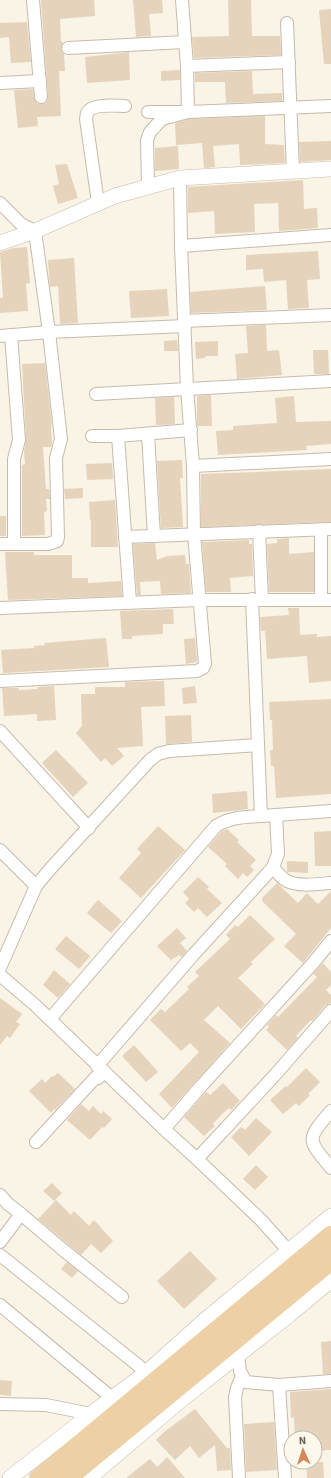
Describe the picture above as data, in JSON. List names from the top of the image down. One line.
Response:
{"north":"top"}
